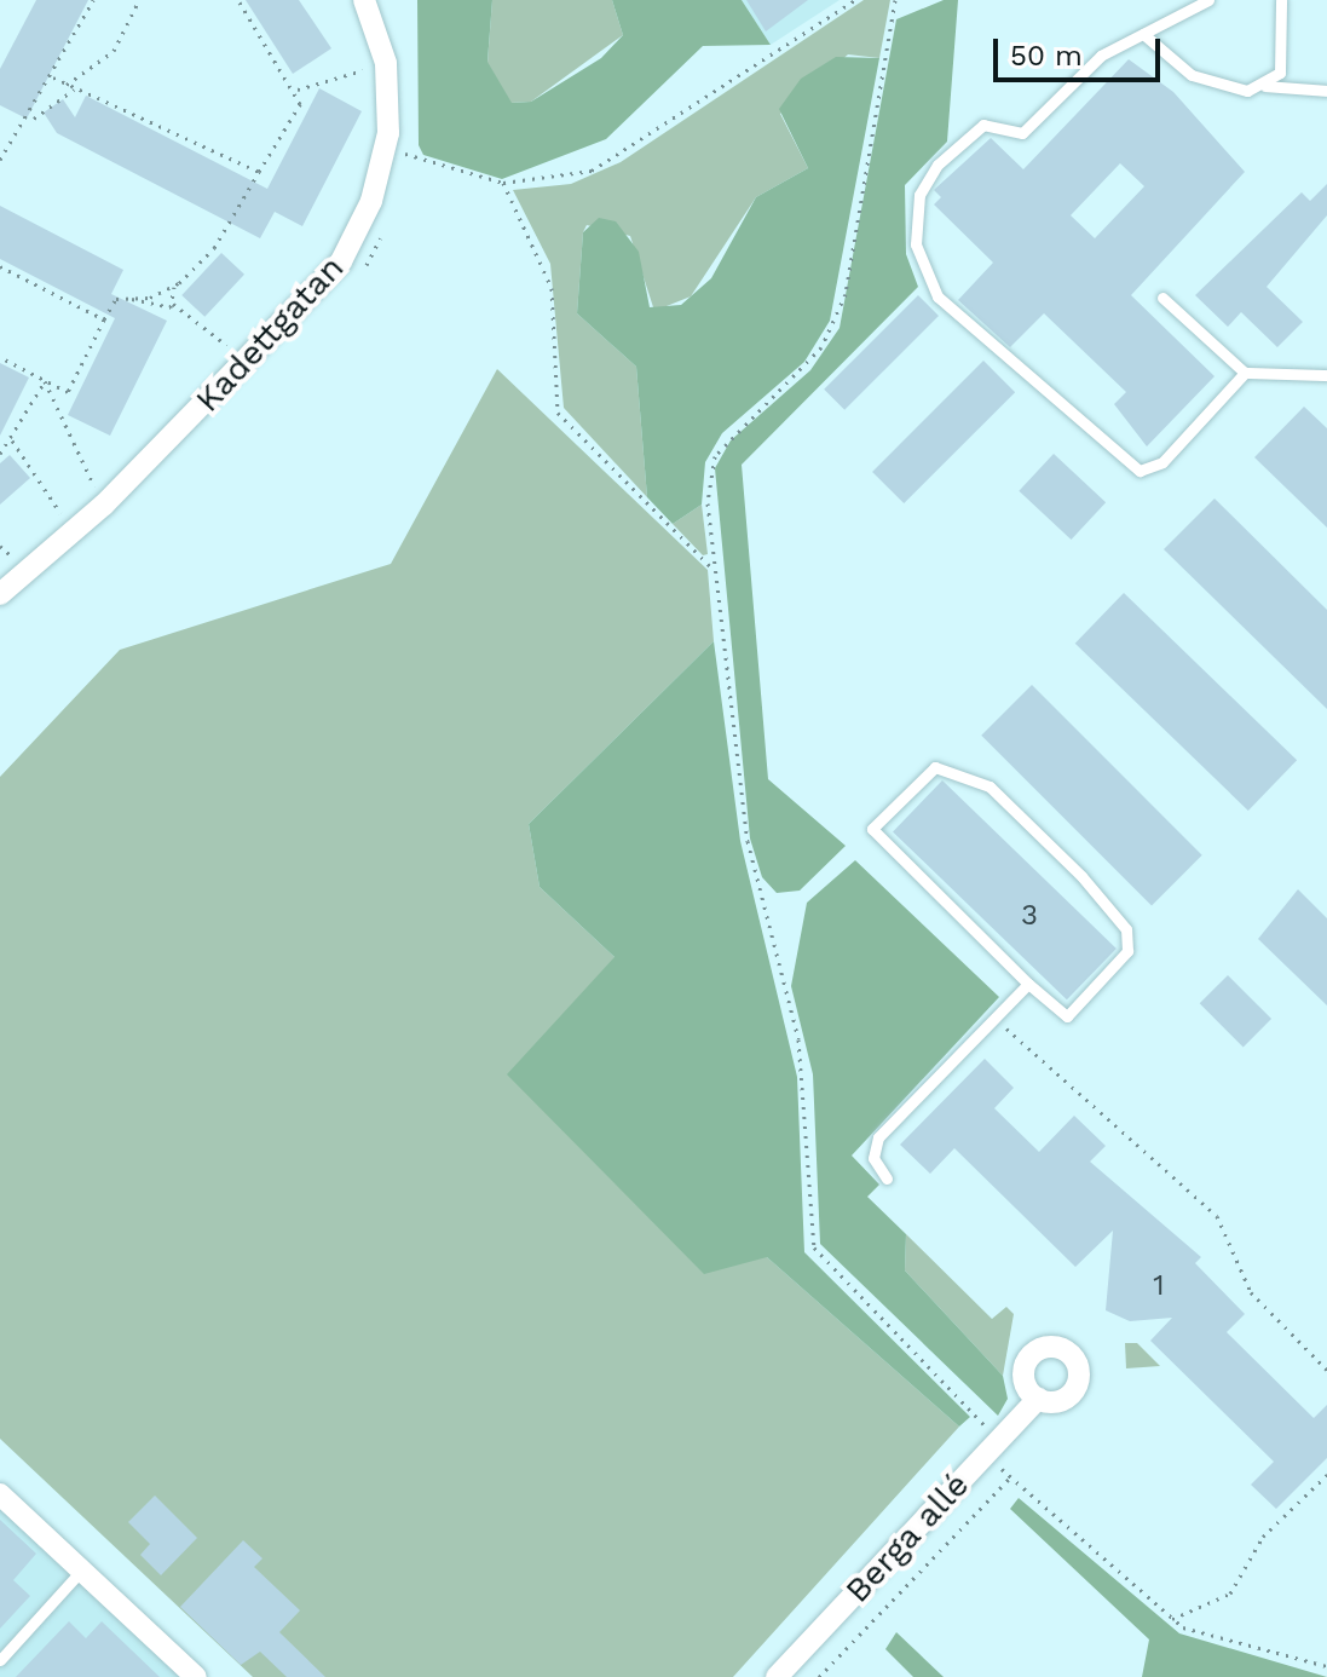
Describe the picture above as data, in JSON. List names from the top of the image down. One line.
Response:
{"streets":{"street":["Kadettgatan","Berga allé"]},"house_numbers":["3","1"],"scale_bar":"50 m"}
